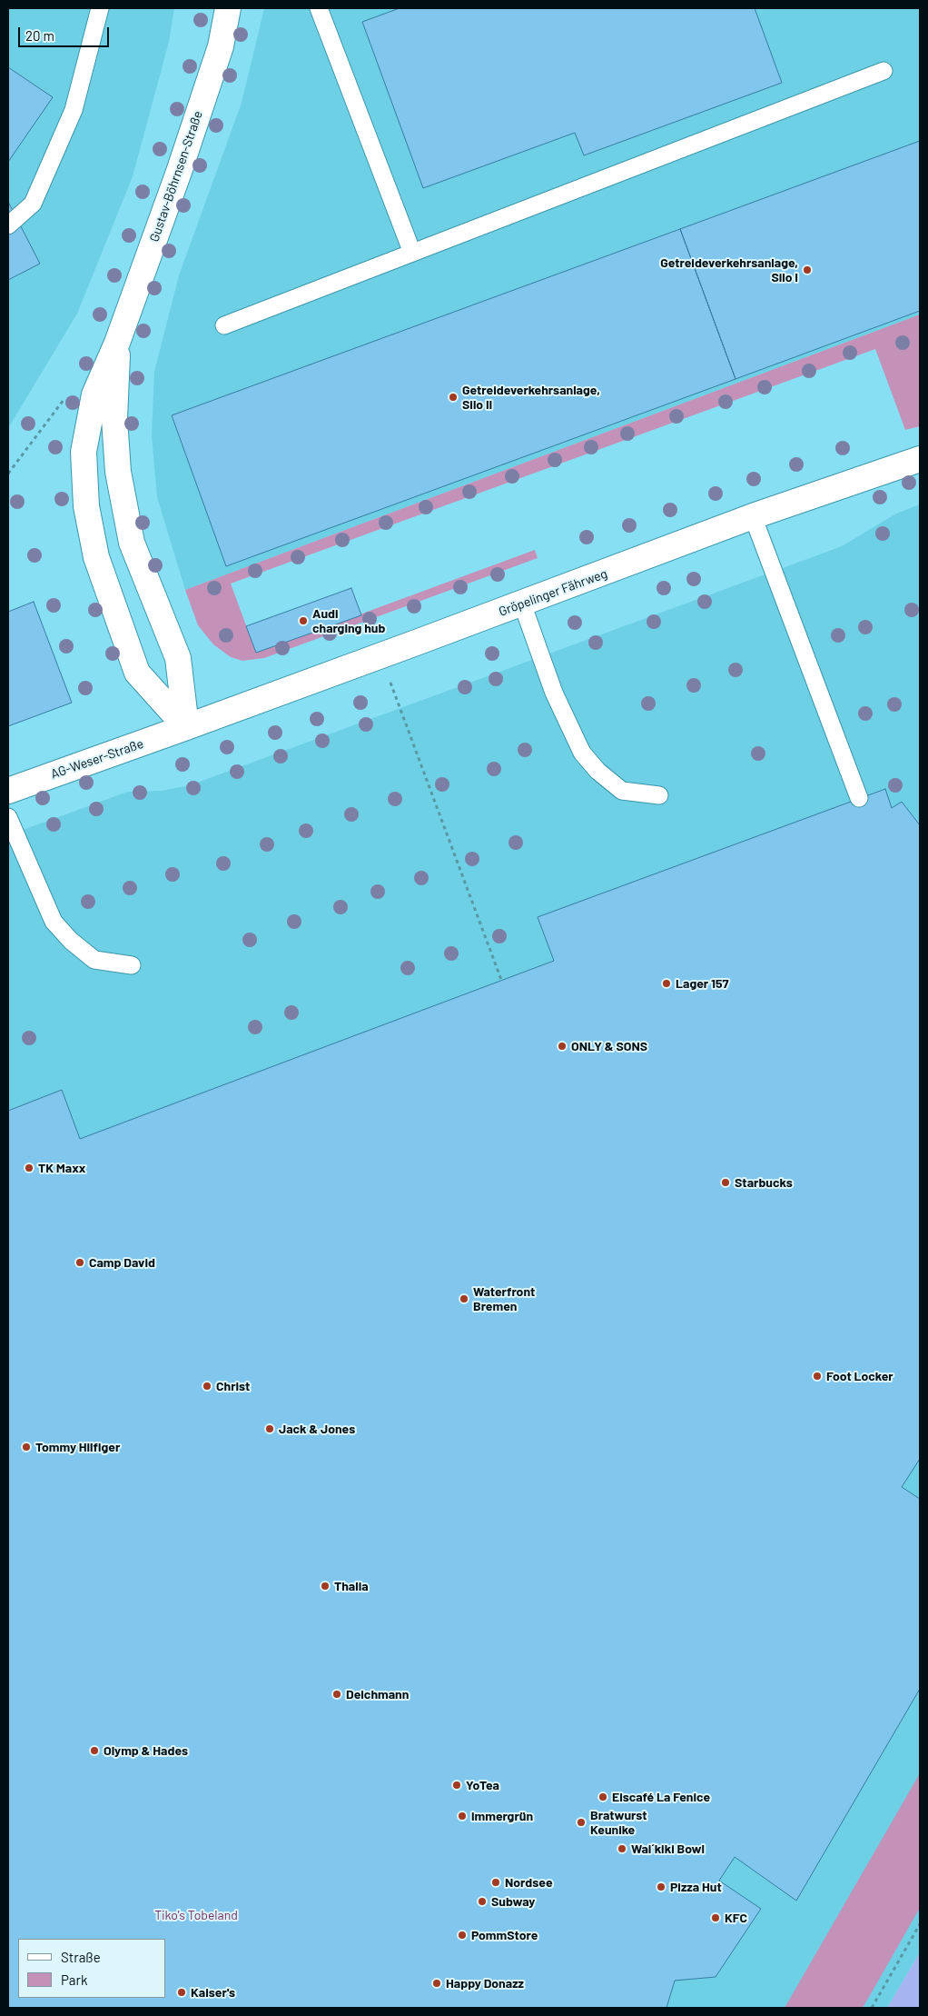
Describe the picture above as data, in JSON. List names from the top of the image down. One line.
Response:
{"streets":{"street":["Gustav-Böhrnsen-Straße","Gröpelinger Fährweg","AG-Weser-Straße"]},"crossings":[["Gustav-Böhrnsen-Straße","Gröpelinger Fährweg"],["Gustav-Böhrnsen-Straße","AG-Weser-Straße"],["Gröpelinger Fährweg","AG-Weser-Straße"]],"parks":["Tiko's Tobeland"],"places":["Getreideverkehrsanlage, Silo I","Getreideverkehrsanlage, Silo II","Audi charging hub","Lager 157","ONLY & SONS","TK Maxx","Starbucks","Camp David","Waterfront Bremen","Foot Locker","Christ","Jack & Jones","Tommy Hilfiger","Thalia","Deichmann","Olymp & Hades","YoTea","Eiscafé La Fenice","immergrün","Bratwurst Keunike","Wai´kiki Bowl","Nordsee","Pizza Hut","Subway","KFC","PommStore","Happy Donazz","Kaiser's"],"legend":["Straße","Park"],"scale_bar":"20 m"}
